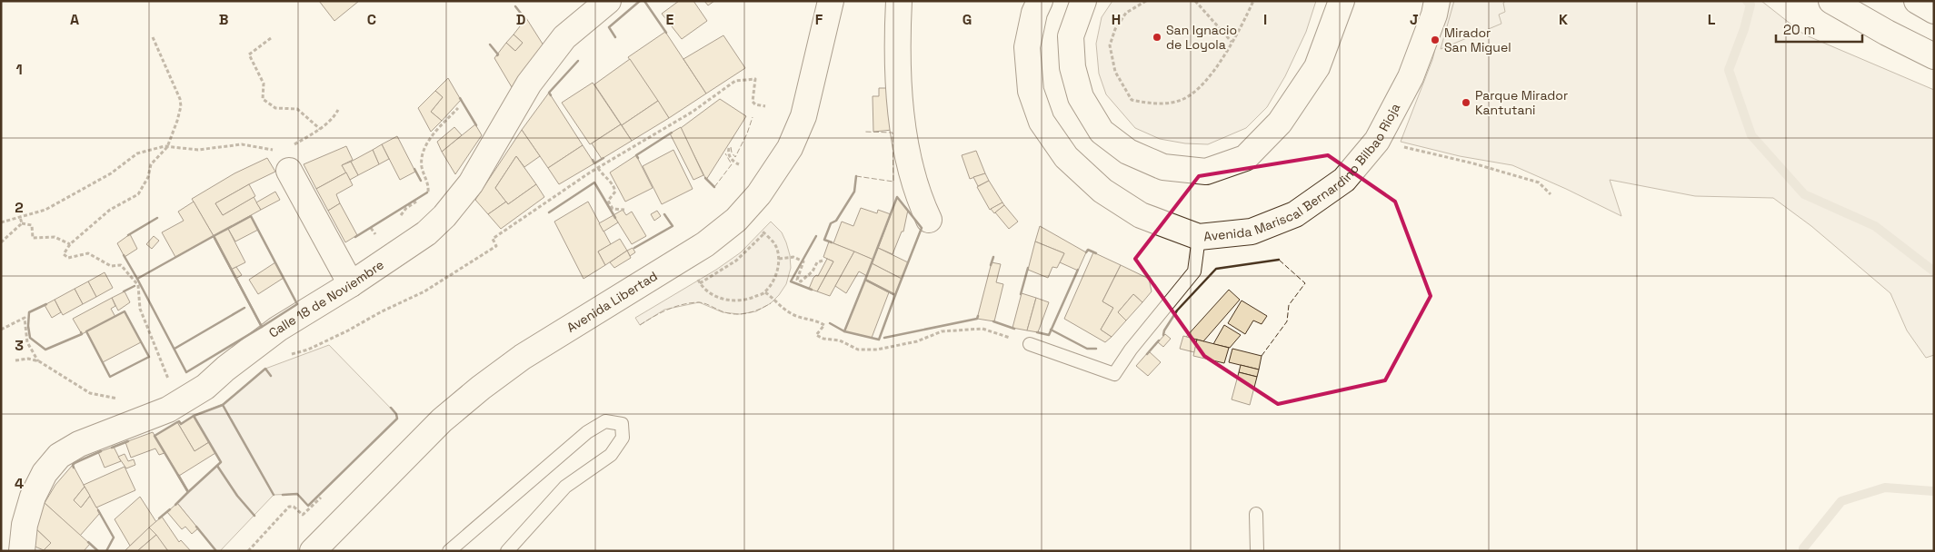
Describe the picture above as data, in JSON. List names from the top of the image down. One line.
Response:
{"streets":{"main road":["Avenida Mariscal Bernardino Bilbao Rioja","Calle 18 de Noviembre","Avenida Libertad"]},"places":["San Ignacio de Loyola","Mirador San Miguel","Parque Mirador Kantutani"],"scale_bar":"20 m","grid":{"columns":["A","B","C","D","E","F","G","H","I","J","K","L"],"rows":["1","2","3","4"]}}
